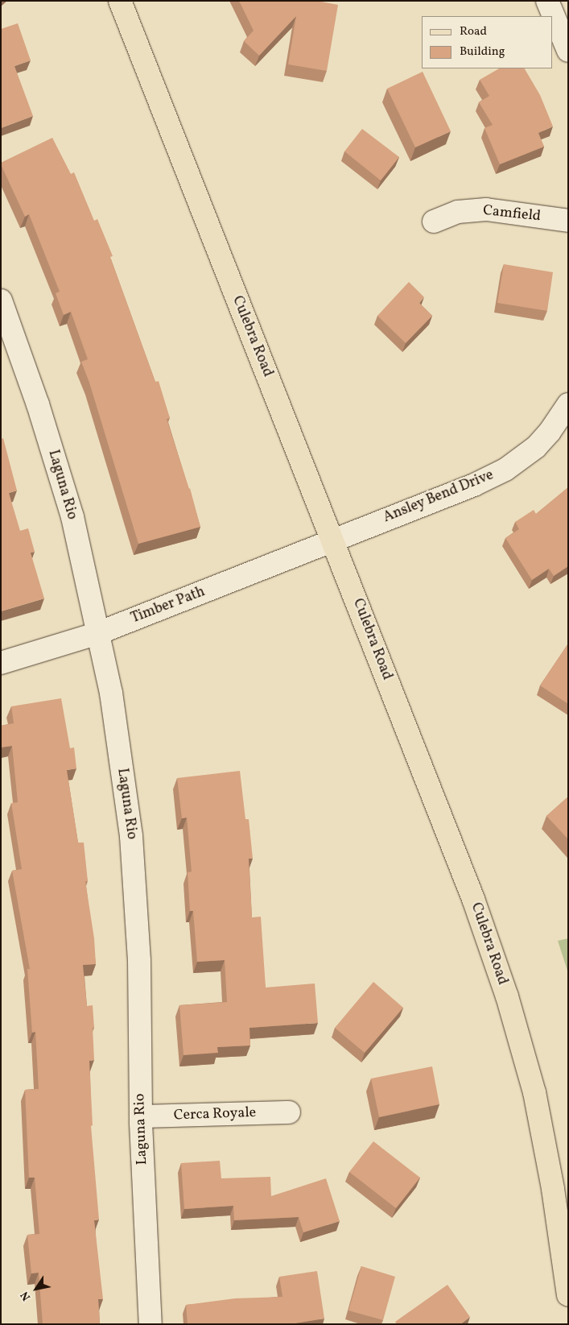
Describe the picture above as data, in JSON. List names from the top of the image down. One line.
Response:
{"streets":{"main road":["Culebra Road"],"street":["Camfield","Laguna Rio","Ansley Bend Drive","Timber Path","Cerca Royale"]},"crossings":[["Culebra Road","Ansley Bend Drive"],["Culebra Road","Timber Path"],["Laguna Rio","Timber Path"],["Laguna Rio","Cerca Royale"],["Ansley Bend Drive","Timber Path"]],"legend":["Road","Building"],"north":"bottom left"}
